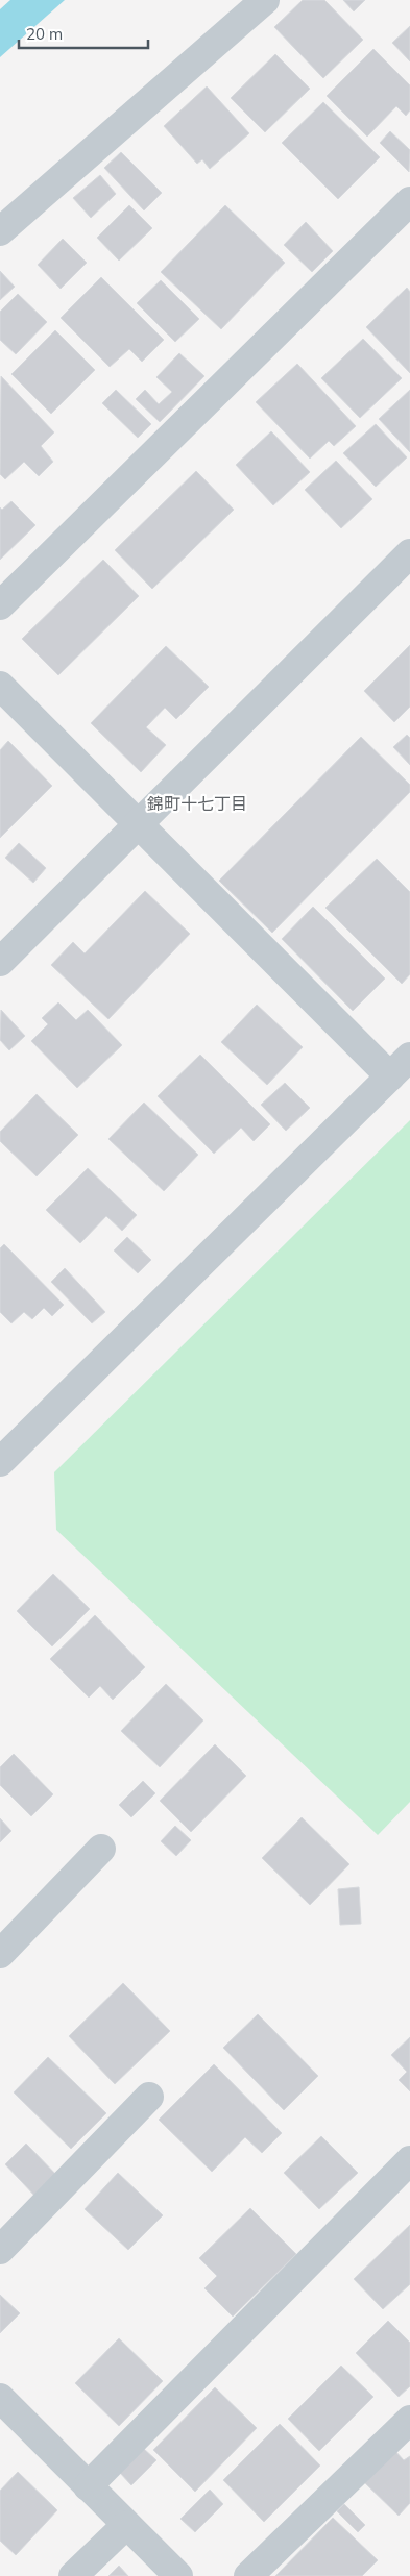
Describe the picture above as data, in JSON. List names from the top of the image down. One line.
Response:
{"districts":["錦町十七丁目"],"scale_bar":"20 m"}
